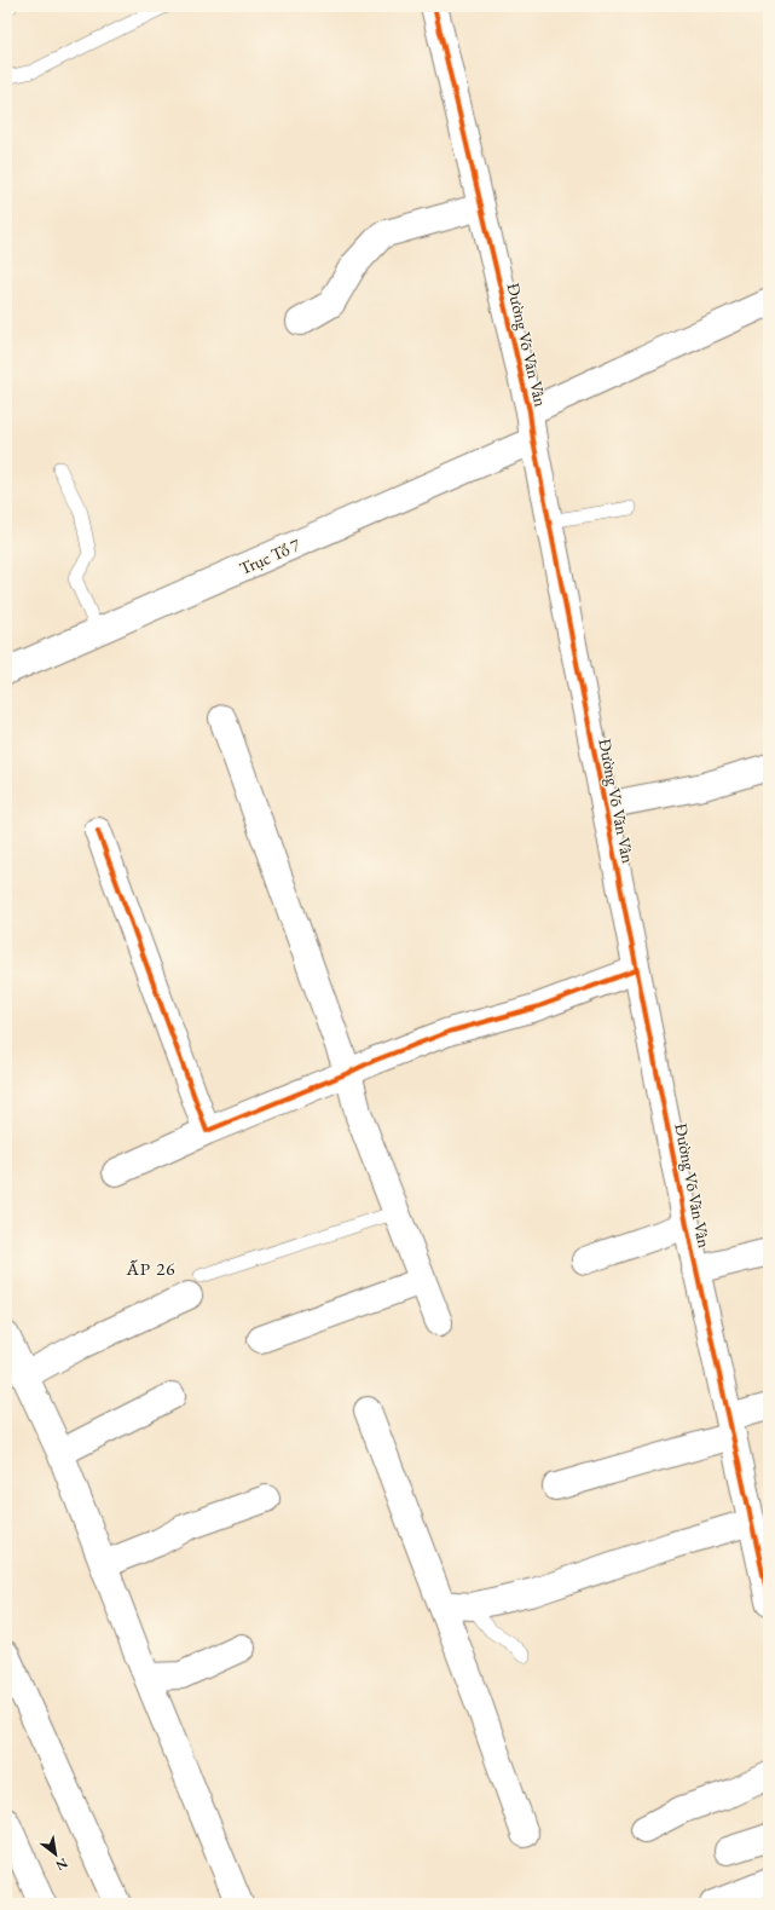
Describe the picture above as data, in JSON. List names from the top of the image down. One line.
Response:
{"streets":{"street":["Đường Võ Văn Vân","Trục Tổ 7"]},"crossings":[["Đường Võ Văn Vân","Trục Tổ 7"]],"districts":["ẤP 26"],"north":"bottom right"}
